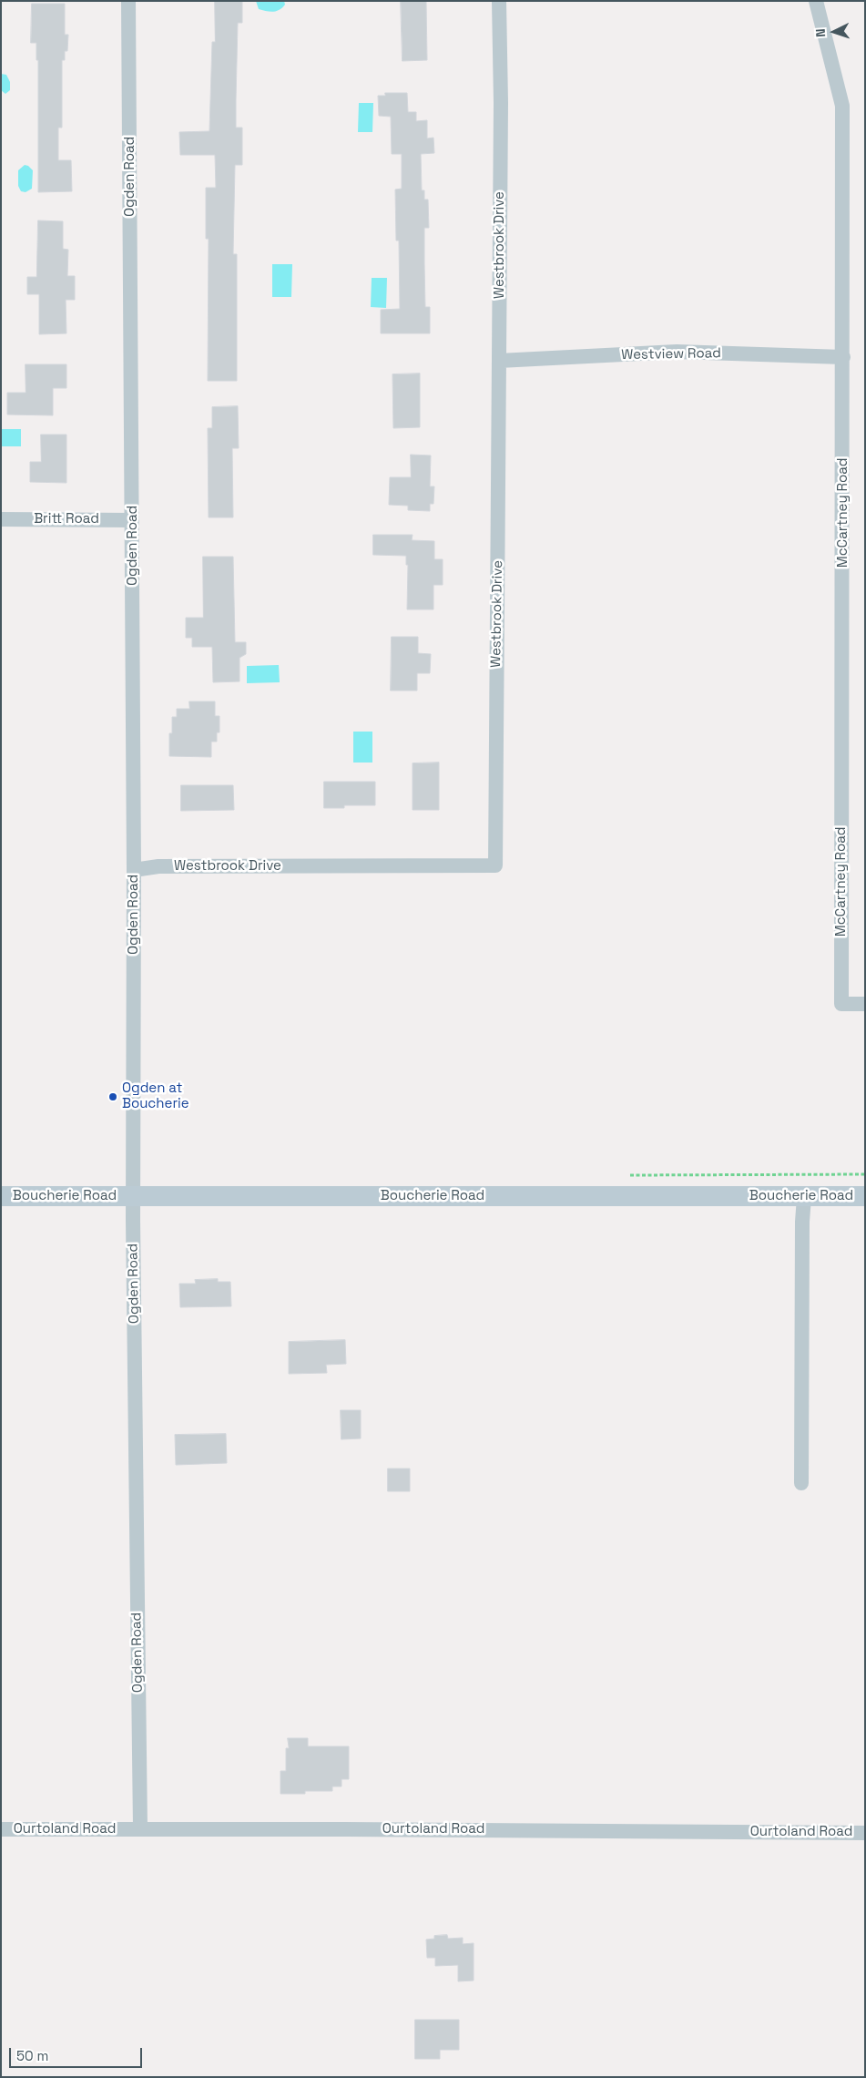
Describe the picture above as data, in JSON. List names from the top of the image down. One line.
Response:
{"streets":{"main road":["Boucherie Road"],"street":["Ogden Road","Westbrook Drive","Westview Road","McCartney Road","Britt Road","Ourtoland Road"]},"crossings":[["Ogden Road","Westbrook Drive"],["Ogden Road","Britt Road"],["Ogden Road","Boucherie Road"],["Ogden Road","Ourtoland Road"],["Westbrook Drive","Westview Road"],["Westview Road","McCartney Road"]],"places":["Ogden at Boucherie"],"scale_bar":"50 m","north":"left"}
